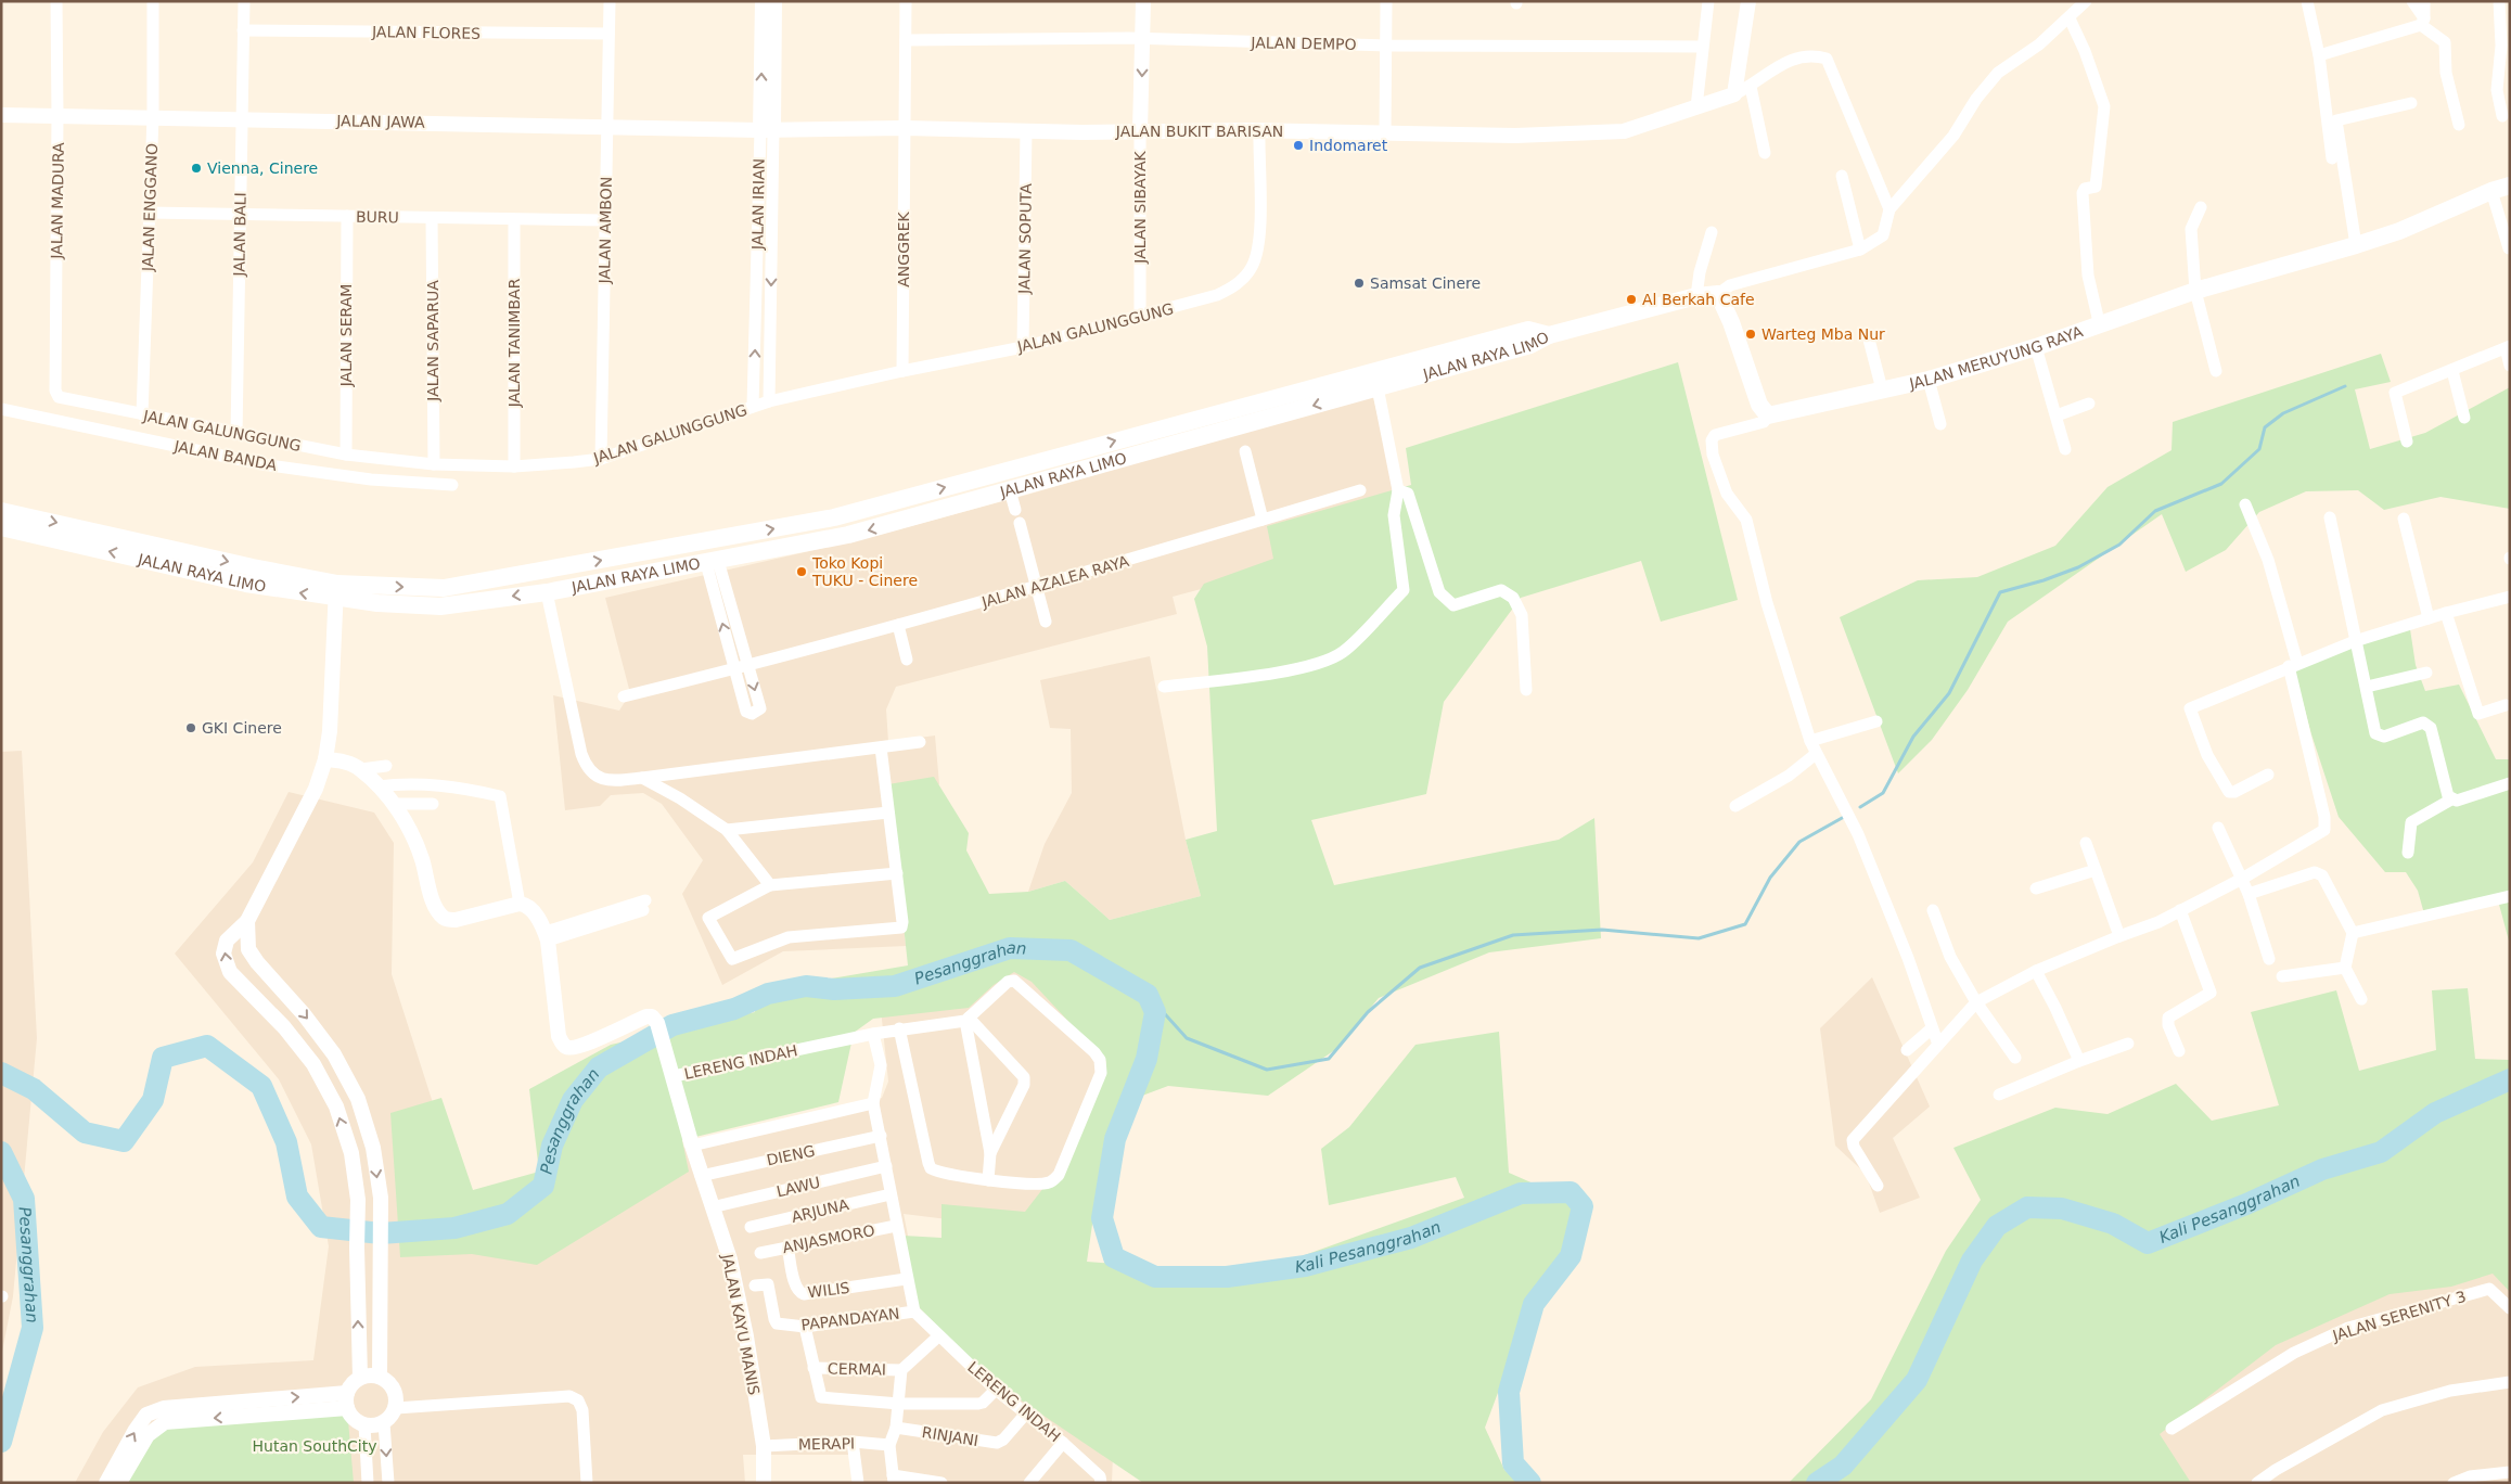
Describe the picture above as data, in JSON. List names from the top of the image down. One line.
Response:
{"streets":{"main road":["JALAN RAYA LIMO","JALAN MERUYUNG RAYA"],"street":["JALAN FLORES","JALAN DEMPO","JALAN JAWA","JALAN BUKIT BARISAN","JALAN MADURA","JALAN IRIAN","JALAN ENGGANO","JALAN SIBAYAK","BURU","JALAN AMBON","JALAN BALI","JALAN SOPUTA","ANGGREK","JALAN GALUNGGUNG","JALAN SERAM","JALAN SAPARUA","JALAN TANIMBAR","JALAN BANDA","JALAN AZALEA RAYA","LERENG INDAH","DIENG","LAWU","ARJUNA","ANJASMORO","WILIS","JALAN SERENITY 3","PAPANDAYAN","JALAN KAYU MANIS","CERMAI","RINJANI","MERAPI"]},"crossings":[["JALAN FLORES","JALAN AMBON"],["JALAN FLORES","JALAN BALI"],["JALAN DEMPO","JALAN SIBAYAK"],["JALAN DEMPO","ANGGREK"],["JALAN JAWA","JALAN BUKIT BARISAN"],["JALAN JAWA","JALAN MADURA"],["JALAN JAWA","JALAN IRIAN"],["JALAN JAWA","JALAN ENGGANO"],["JALAN JAWA","JALAN AMBON"],["JALAN JAWA","JALAN BALI"],["JALAN BUKIT BARISAN","JALAN IRIAN"],["JALAN BUKIT BARISAN","JALAN SIBAYAK"],["JALAN BUKIT BARISAN","JALAN SOPUTA"],["JALAN BUKIT BARISAN","ANGGREK"],["JALAN BUKIT BARISAN","JALAN GALUNGGUNG"],["JALAN MADURA","JALAN GALUNGGUNG"],["JALAN IRIAN","JALAN GALUNGGUNG"],["JALAN ENGGANO","BURU"],["JALAN ENGGANO","JALAN GALUNGGUNG"],["JALAN SIBAYAK","JALAN GALUNGGUNG"],["BURU","JALAN AMBON"],["BURU","JALAN BALI"],["BURU","JALAN SERAM"],["BURU","JALAN SAPARUA"],["BURU","JALAN TANIMBAR"],["JALAN AMBON","JALAN GALUNGGUNG"],["JALAN BALI","JALAN GALUNGGUNG"],["JALAN SOPUTA","JALAN GALUNGGUNG"],["ANGGREK","JALAN GALUNGGUNG"],["JALAN GALUNGGUNG","JALAN SERAM"],["JALAN GALUNGGUNG","JALAN SAPARUA"],["JALAN GALUNGGUNG","JALAN TANIMBAR"],["LERENG INDAH","DIENG"],["LERENG INDAH","LAWU"],["LERENG INDAH","ARJUNA"],["LERENG INDAH","ANJASMORO"],["LERENG INDAH","WILIS"],["LERENG INDAH","PAPANDAYAN"],["LERENG INDAH","JALAN KAYU MANIS"],["LERENG INDAH","RINJANI"],["DIENG","JALAN KAYU MANIS"],["LAWU","JALAN KAYU MANIS"],["ANJASMORO","WILIS"],["JALAN KAYU MANIS","MERAPI"]],"water":["Pesanggrahan","Kali Pesanggrahan"],"parks":["Hutan SouthCity"],"places":["Indomaret","Vienna, Cinere","Samsat Cinere","Al Berkah Cafe","Warteg Mba Nur","Toko Kopi TUKU - Cinere","GKI Cinere"]}
